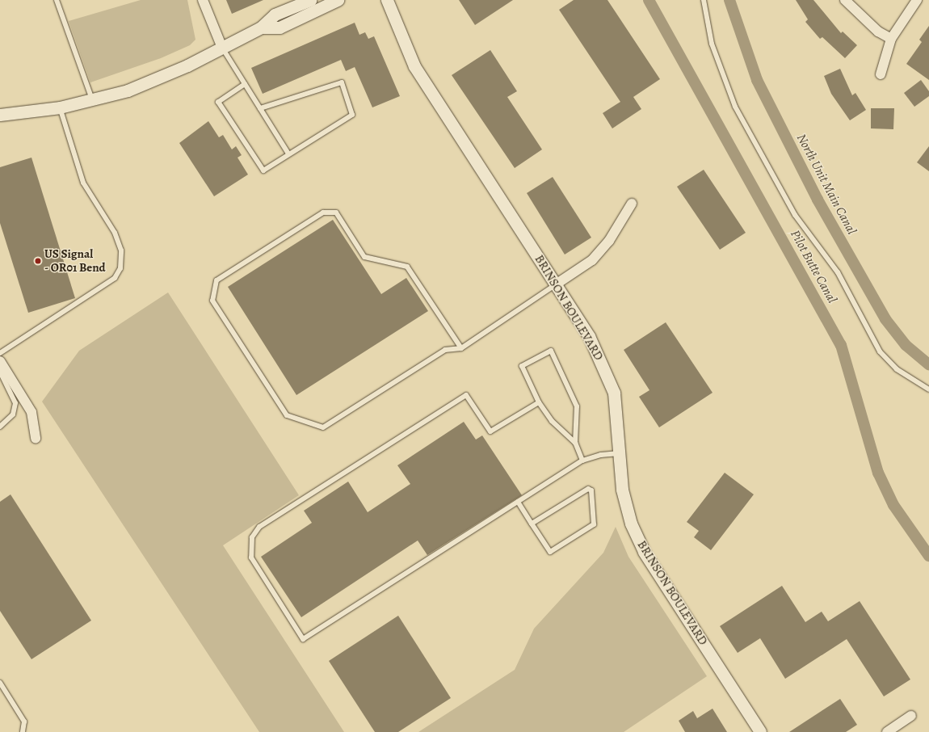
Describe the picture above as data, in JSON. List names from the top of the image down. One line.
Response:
{"streets":{"street":["BRINSON BOULEVARD"]},"water":["North Unit Main Canal","Pilot Butte Canal"],"places":["US Signal - OR01 Bend"]}
